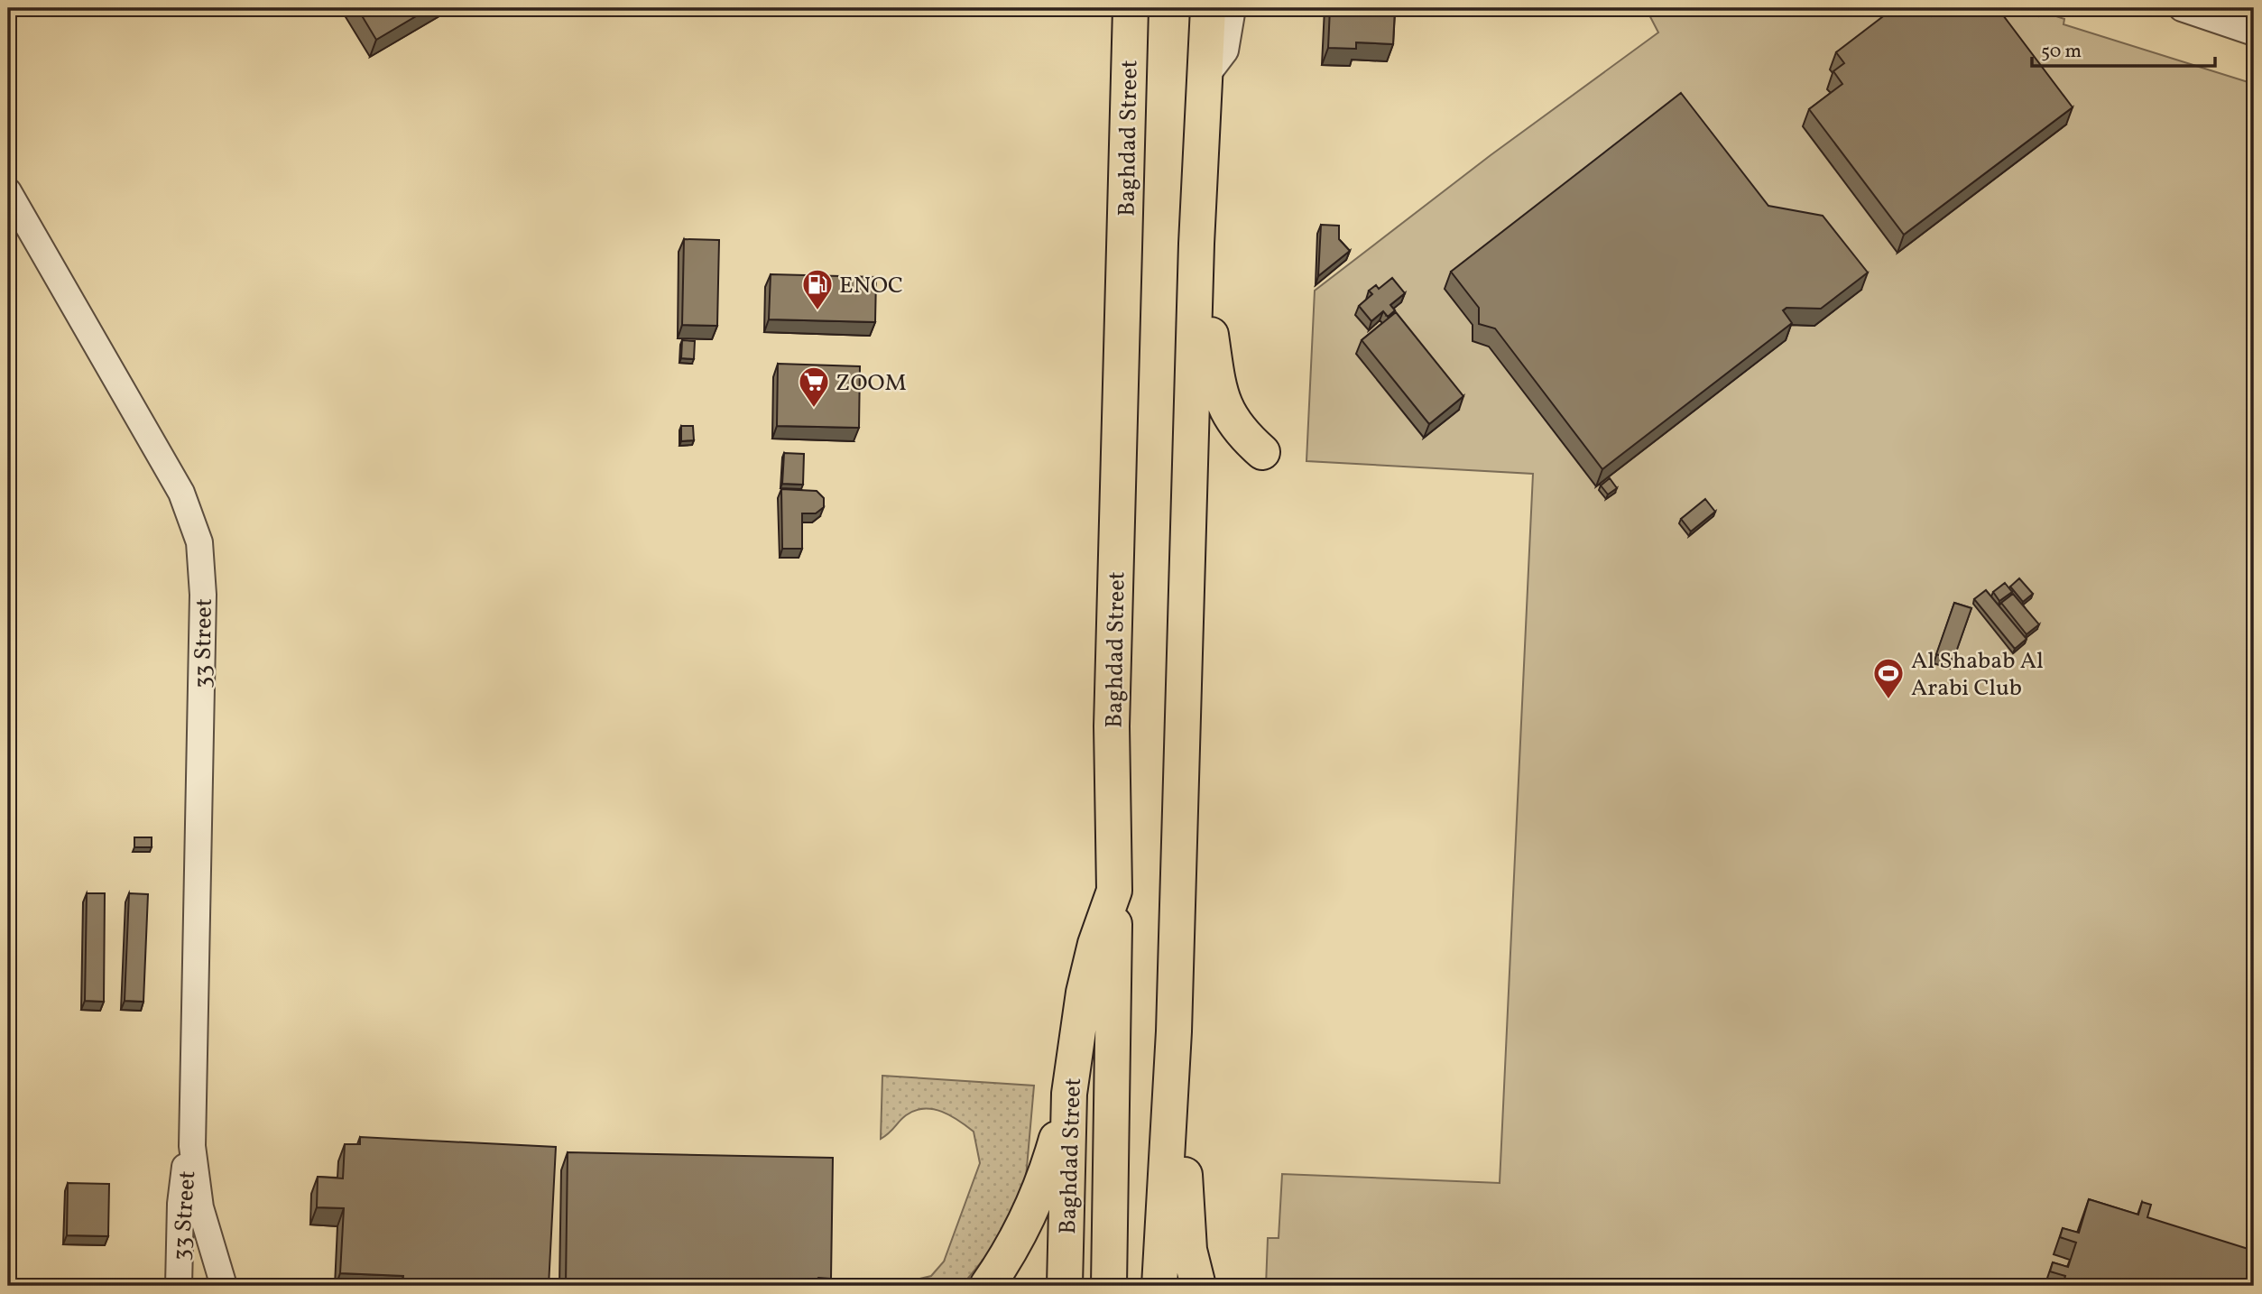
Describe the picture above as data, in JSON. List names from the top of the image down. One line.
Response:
{"streets":{"main road":["Baghdad Street"],"street":["33 Street"]},"places":{"fuel station":["ENOC"],"supermarket":["ZOOM"],"sports":["Al Shabab Al Arabi Club"]},"scale_bar":"50 m"}
